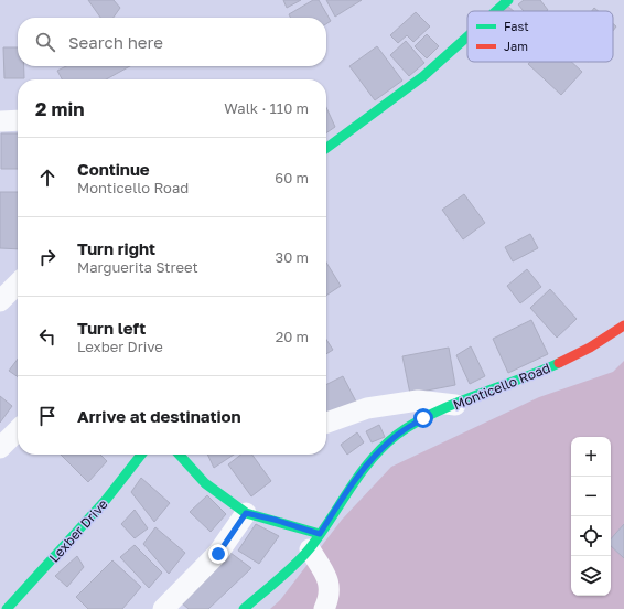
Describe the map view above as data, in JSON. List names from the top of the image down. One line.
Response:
{"streets":{"street":["Monticello Road","Lexber Drive"]},"legend":["Fast","Jam"],"page":{"search":"Search here","heading":["2 min","Walk · 110 m"],"list":[["Continue","Monticello Road","60 m"],["Turn right","Marguerita Street","30 m"],["Turn left","Lexber Drive","20 m"],"Arrive at destination"],"map_buttons":["+","−"]}}
